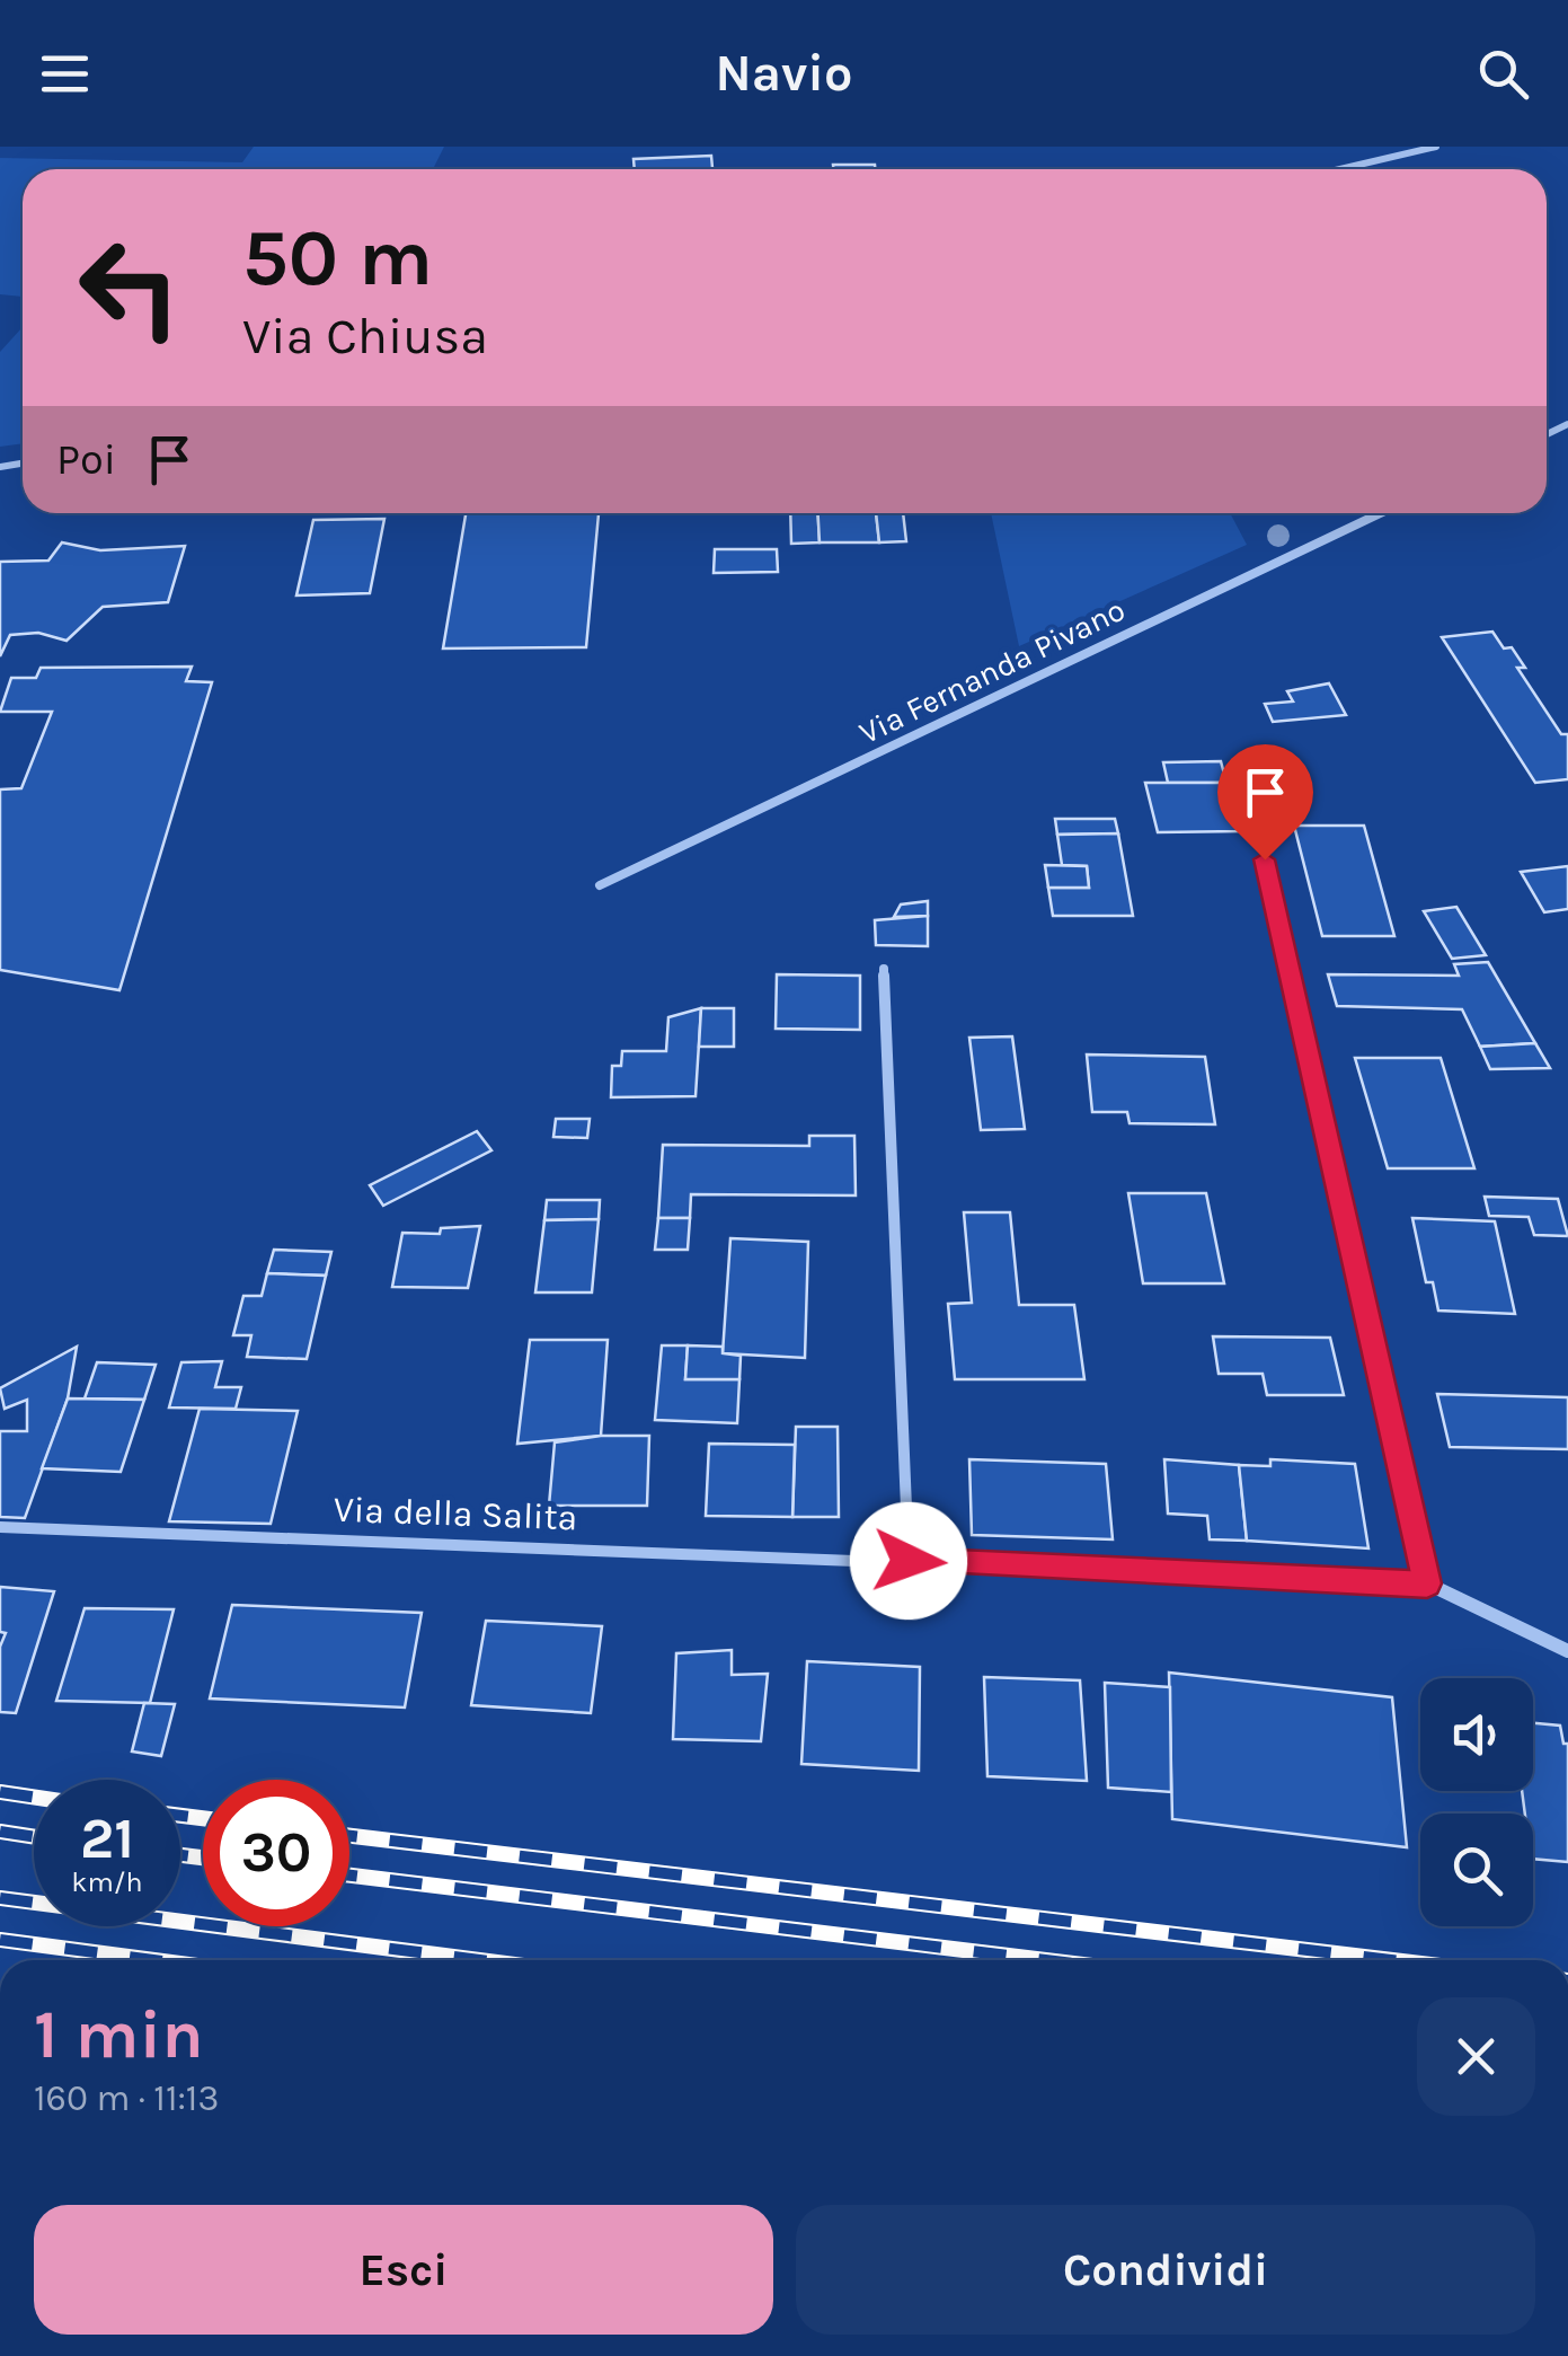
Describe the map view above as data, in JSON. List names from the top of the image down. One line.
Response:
{"streets":{"street":["Via Fernanda Pivano","Via della Salita"]},"page":{"header":"Navio","turn":["50 m","Via Chiusa"],"then":"Poi","speed":"21 km/h","limit":"30","heading":["1 min","160 m · 11:13"],"buttons":["Esci","Condividi"]}}
